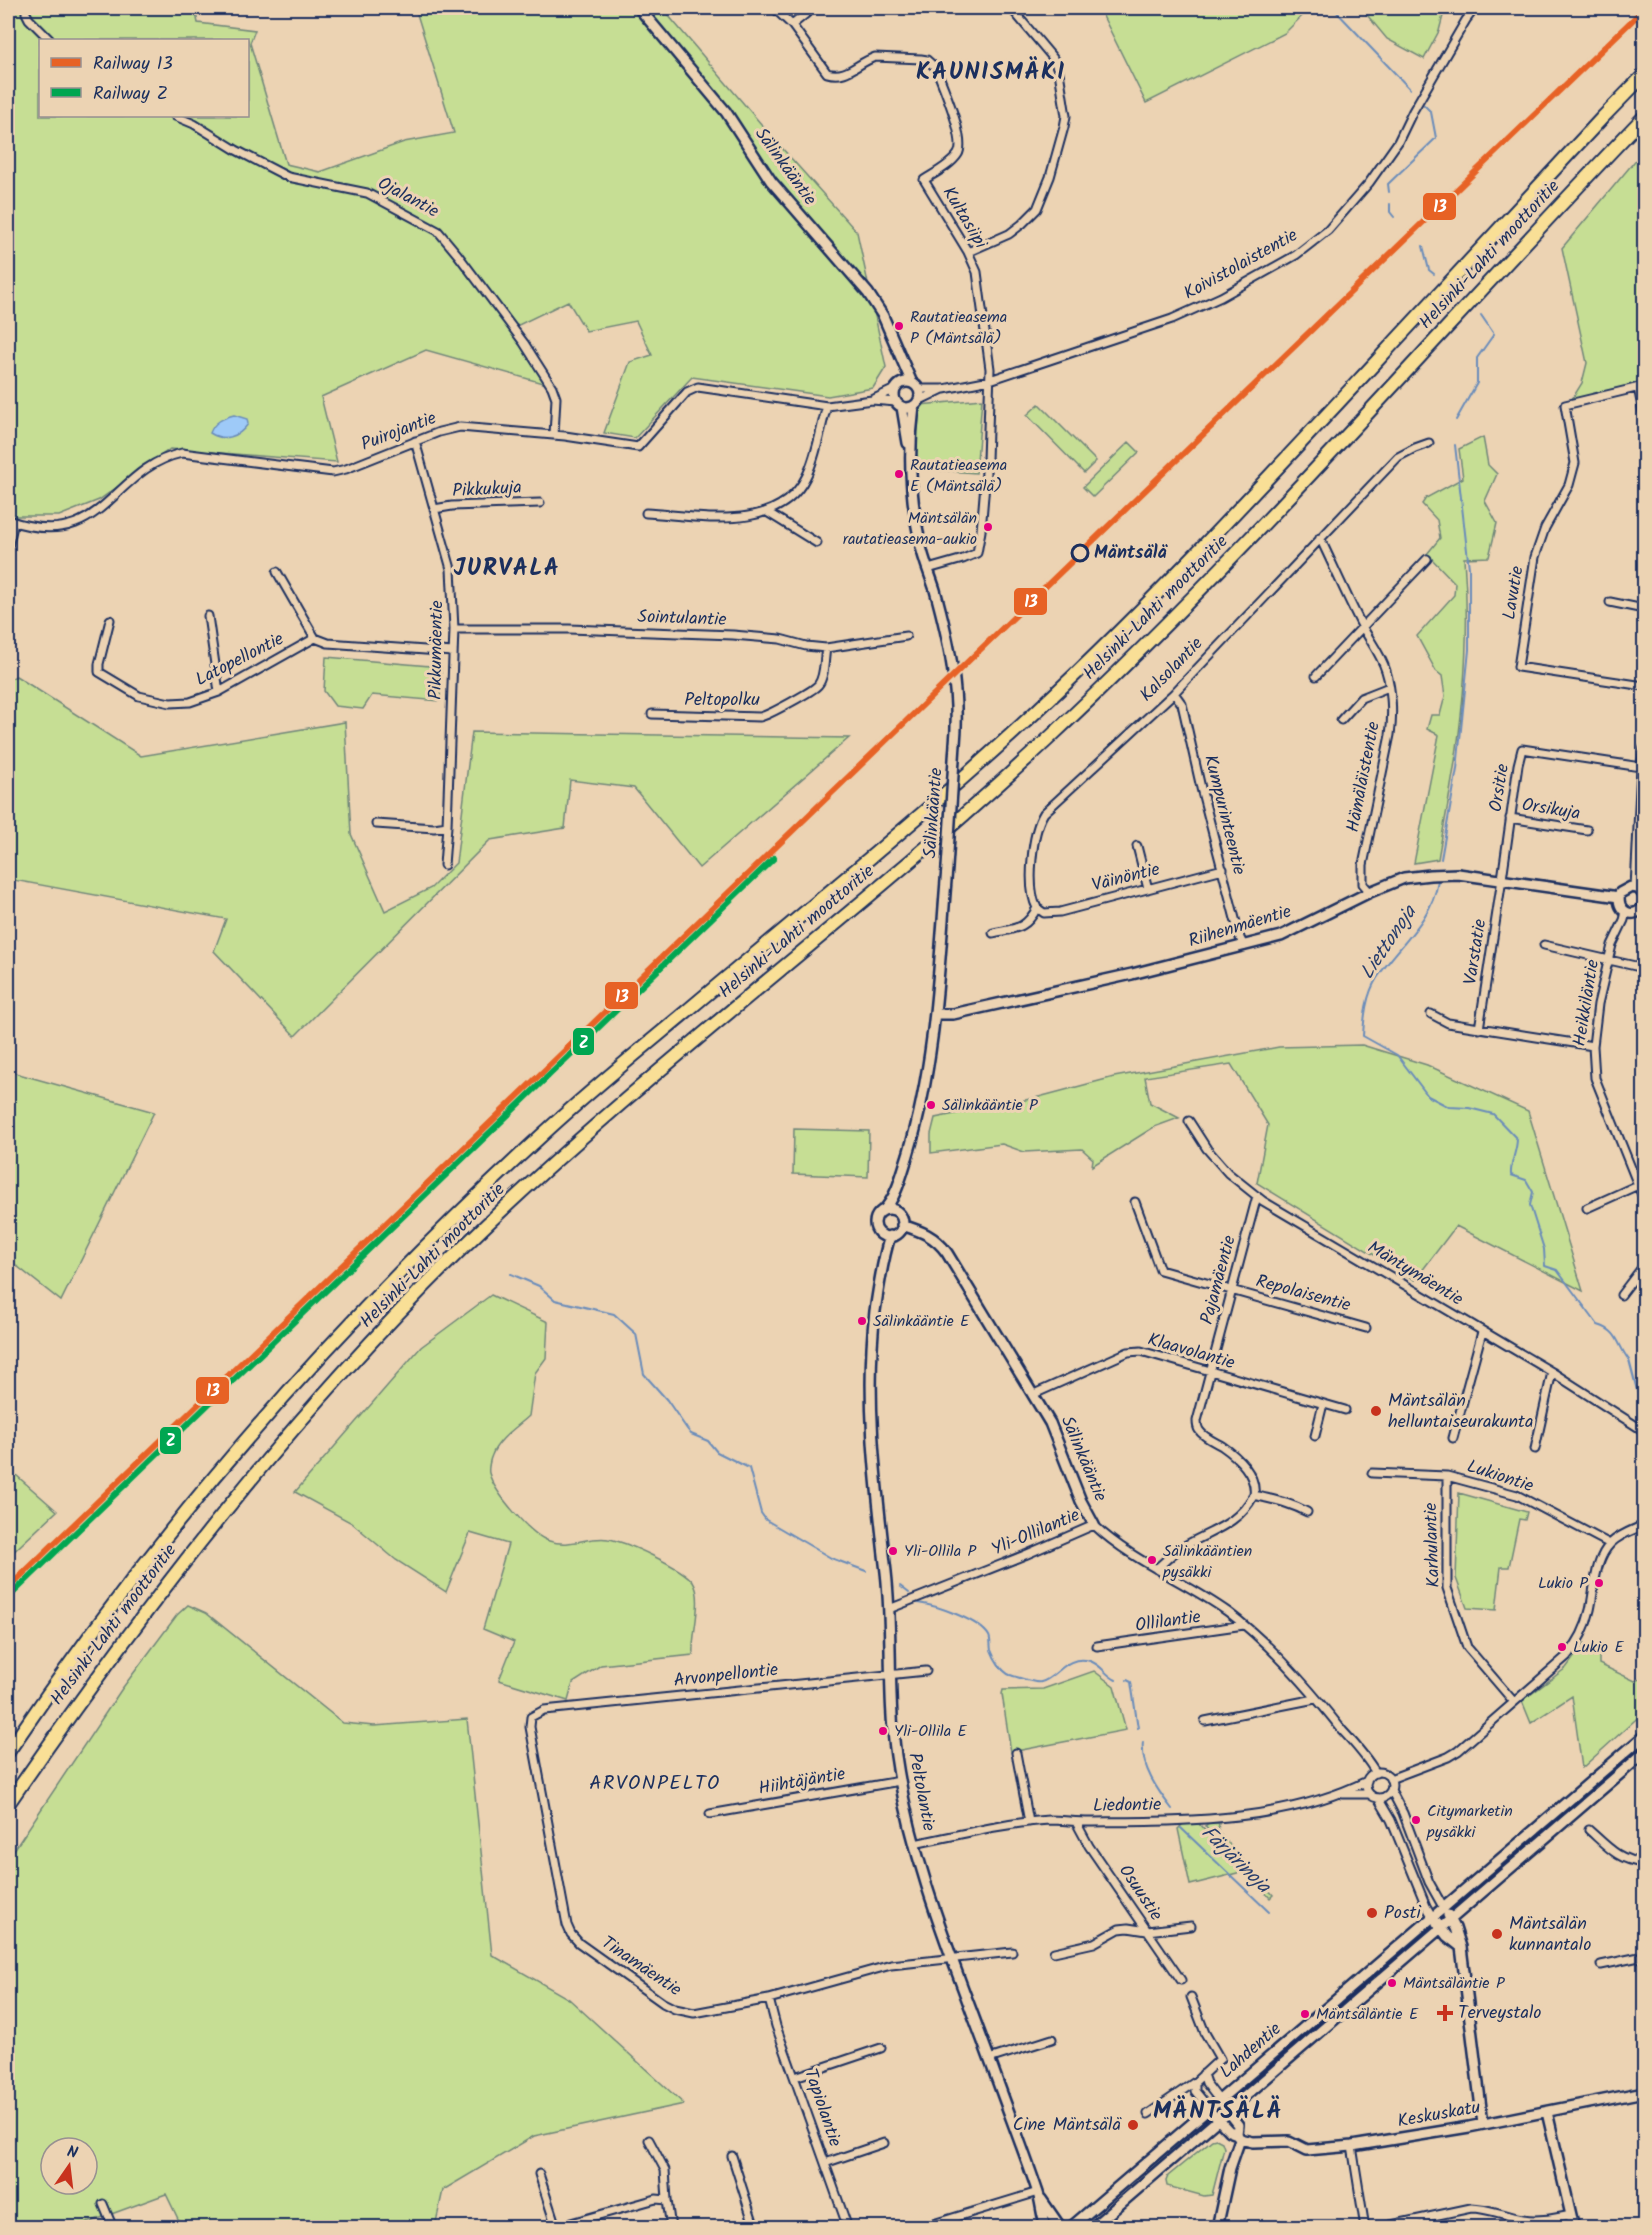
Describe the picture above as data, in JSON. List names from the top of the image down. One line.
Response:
{"streets":{"highway":["Helsinki-Lahti moottoritie"],"main road":["Sälinkääntie","Riihenmäentie","Peltolantie","Lahdentie","Keskuskatu"],"street":["Ojalantie","Kultasiipi","Koivistolaistentie","Puirojantie","Pikkukuja","Lavutie","Sointulantie","Pikkumäentie","Latopellontie","Kalsolantie","Peltopolku","Hämäläistentie","Orsitie","Orsikuja","Kumpurinteentie","Väinöntie","Varstatie","Heikkiläntie","Mäntymäentie","Pajamäentie","Repolaisentie","Klaavolantie","Lukiontie","Yli-Ollilantie","Karhulantie","Ollilantie","Arvonpellontie","Hiihtäjäntie","Liedontie","Osuustie","Tinamäentie","Tapiolantie"]},"crossings":[["Sälinkääntie","Kultasiipi"],["Sälinkääntie","Koivistolaistentie"],["Sälinkääntie","Puirojantie"],["Sälinkääntie","Riihenmäentie"],["Sälinkääntie","Klaavolantie"],["Sälinkääntie","Yli-Ollilantie"],["Sälinkääntie","Ollilantie"],["Sälinkääntie","Peltolantie"],["Sälinkääntie","Liedontie"],["Ojalantie","Puirojantie"],["Kultasiipi","Koivistolaistentie"],["Puirojantie","Pikkumäentie"],["Pikkukuja","Pikkumäentie"],["Sointulantie","Pikkumäentie"],["Sointulantie","Peltopolku"],["Kalsolantie","Hämäläistentie"],["Kalsolantie","Kumpurinteentie"],["Kalsolantie","Väinöntie"],["Hämäläistentie","Riihenmäentie"],["Orsitie","Orsikuja"],["Orsitie","Riihenmäentie"],["Orsitie","Varstatie"],["Kumpurinteentie","Väinöntie"],["Kumpurinteentie","Riihenmäentie"],["Riihenmäentie","Varstatie"],["Mäntymäentie","Pajamäentie"],["Pajamäentie","Repolaisentie"],["Pajamäentie","Klaavolantie"],["Lukiontie","Karhulantie"],["Yli-Ollilantie","Peltolantie"],["Arvonpellontie","Peltolantie"],["Arvonpellontie","Tinamäentie"],["Hiihtäjäntie","Peltolantie"],["Peltolantie","Liedontie"],["Peltolantie","Tinamäentie"],["Liedontie","Osuustie"],["Tinamäentie","Tapiolantie"]],"districts":["KAUNISMÄKI","JURVALA","ARVONPELTO","MÄNTSÄLÄ"],"water":["Liettonoja","Färjärinoja"],"places":{"other":["Rautatieasema P (Mäntsälä)","Rautatieasema E (Mäntsälä)","Mäntsälän rautatieasema-aukio","Mäntsälä","Sälinkääntie P","Sälinkääntie E","Mäntsälän helluntaiseurakunta","Yli-Ollila P","Sälinkääntien pysäkki","Lukio P","Lukio E","Yli-Ollila E","Citymarketin pysäkki","Posti","Mäntsälän kunnantalo","Mäntsäläntie P","Mäntsäläntie E","Cine Mäntsälä"],"health":["Terveystalo"]},"lines":["rail line 13","rail line Z"],"legend":["Railway 13","Railway Z"],"north":"top"}
